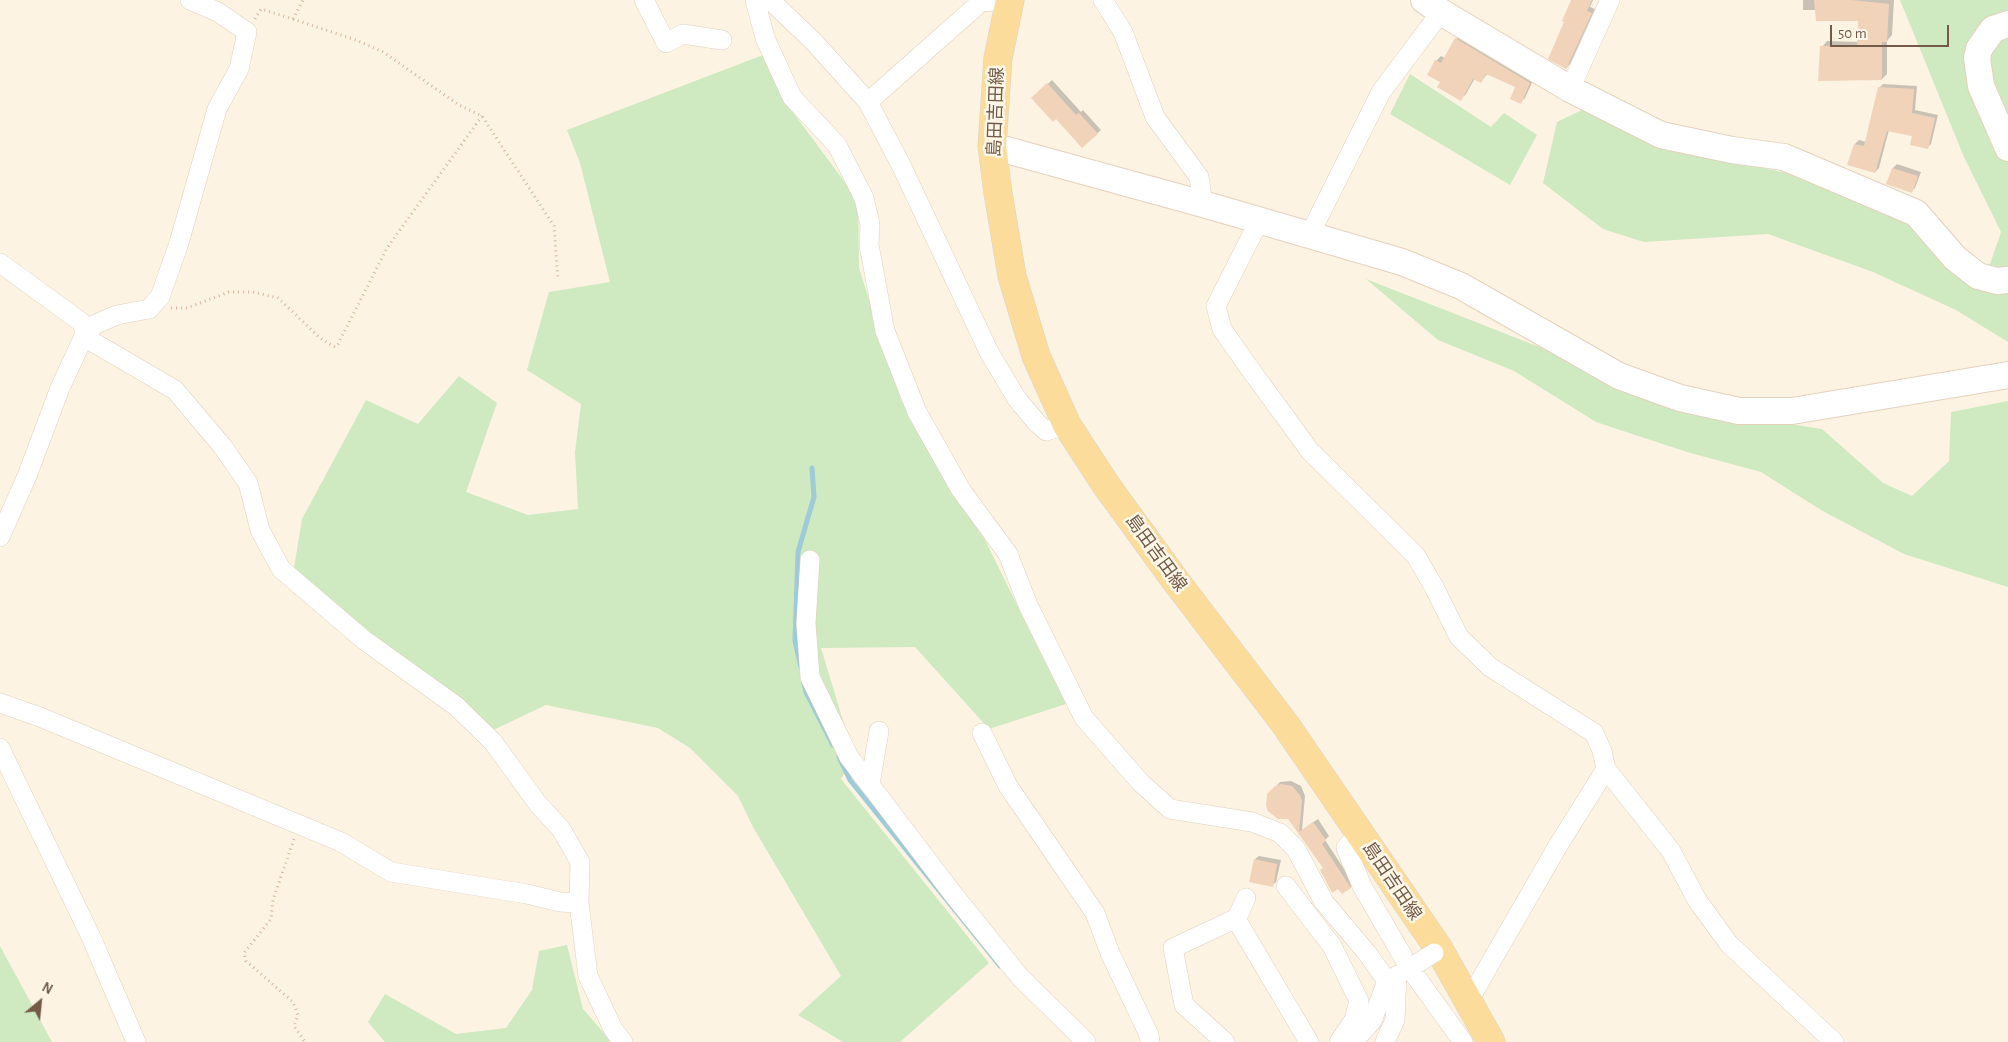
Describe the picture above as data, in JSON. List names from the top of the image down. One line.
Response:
{"streets":{"main road":["島田吉田線"]},"scale_bar":"50 m","north":"top right"}
